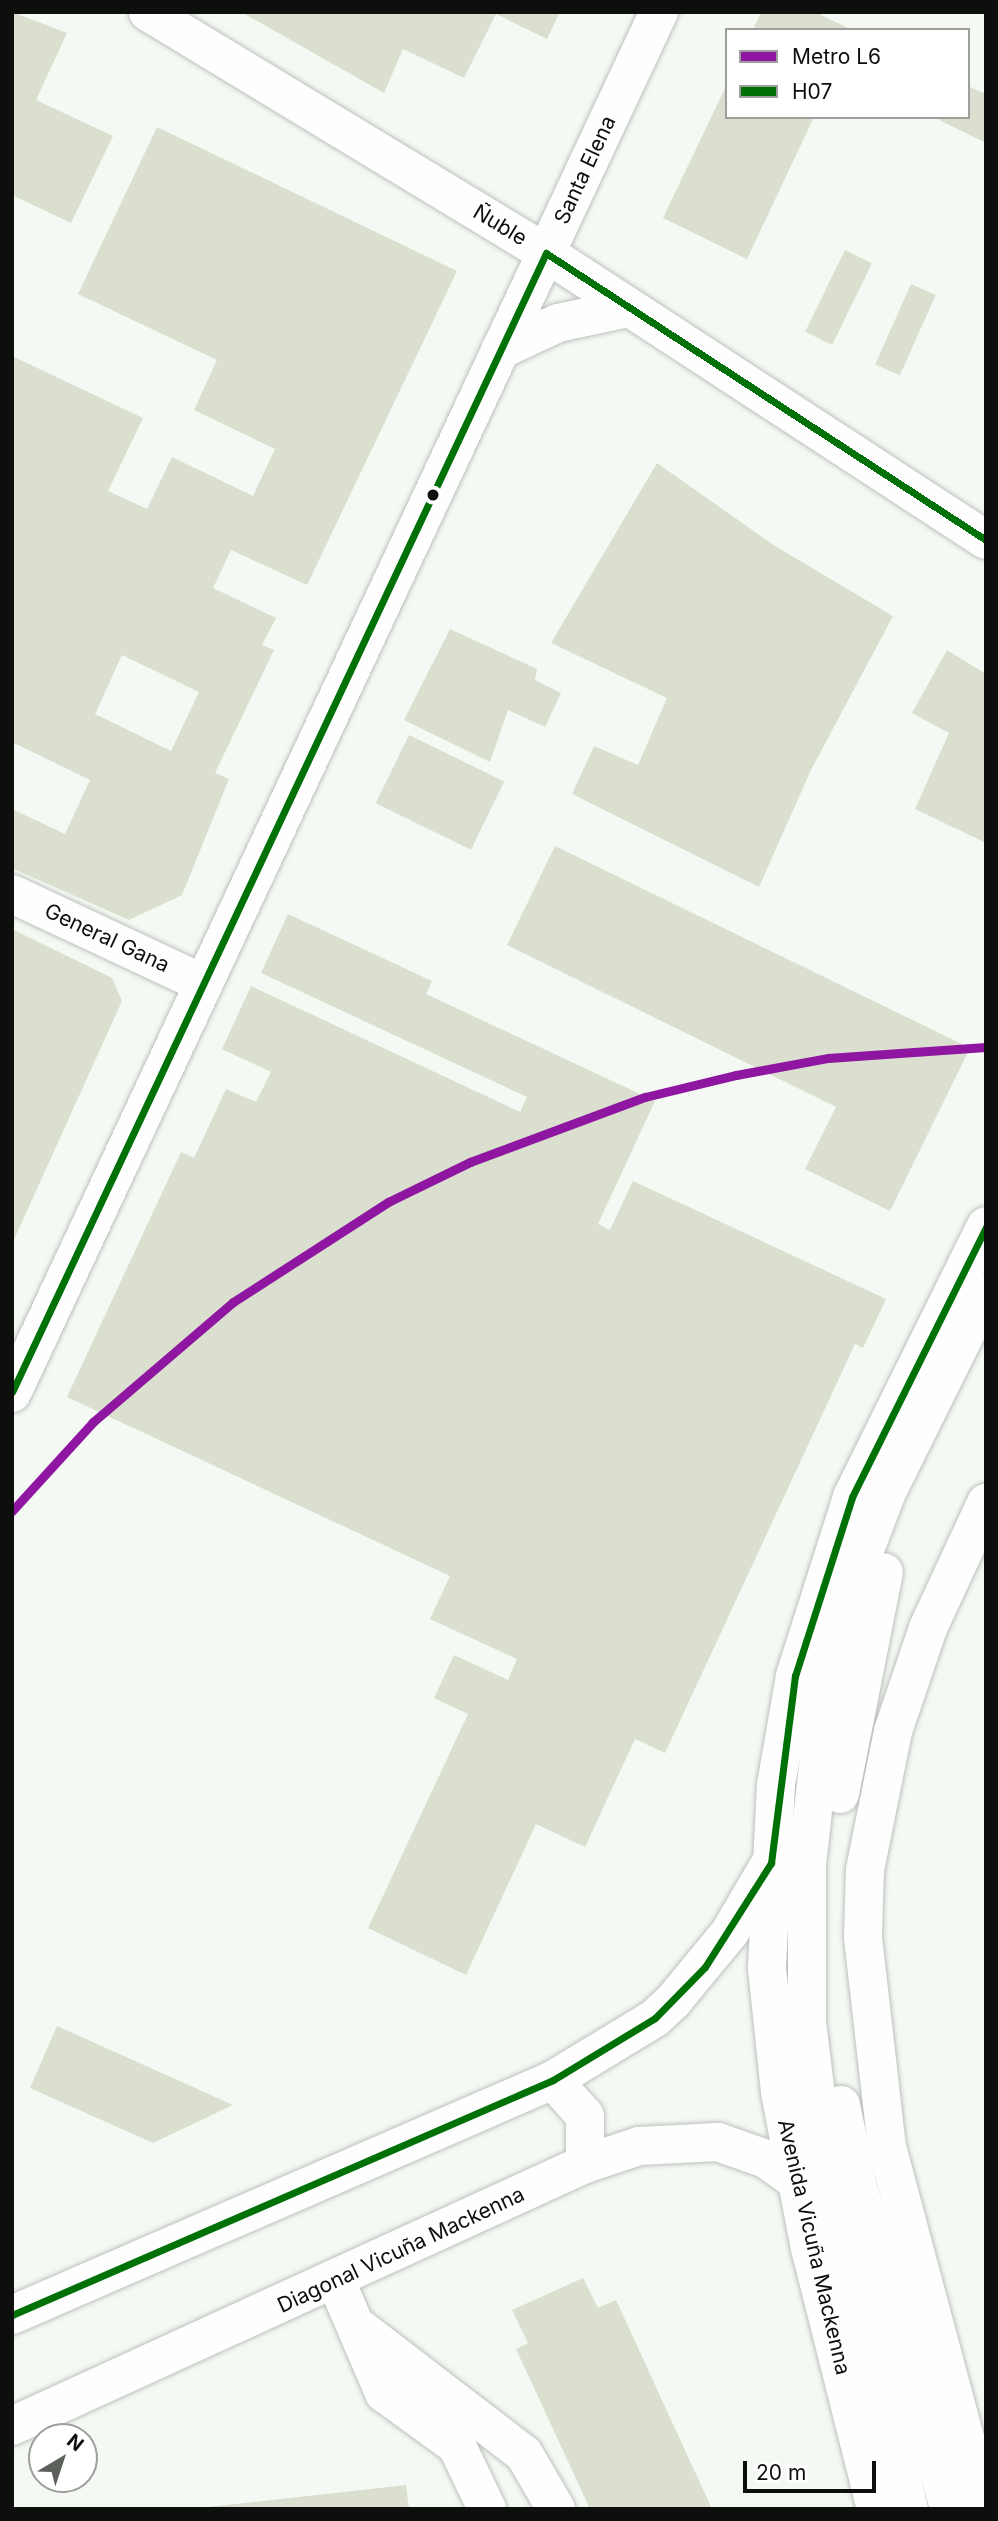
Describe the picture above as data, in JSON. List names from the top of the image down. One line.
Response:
{"streets":{"main road":["Santa Elena","Ñuble","General Gana","Avenida Vicuña Mackenna","Diagonal Vicuña Mackenna"]},"crossings":[["Santa Elena","Ñuble"],["Santa Elena","General Gana"],["Avenida Vicuña Mackenna","Diagonal Vicuña Mackenna"]],"lines":["transit line H07","metro line L6"],"legend":["Metro L6","H07"],"scale_bar":"20 m","north":"top right"}
